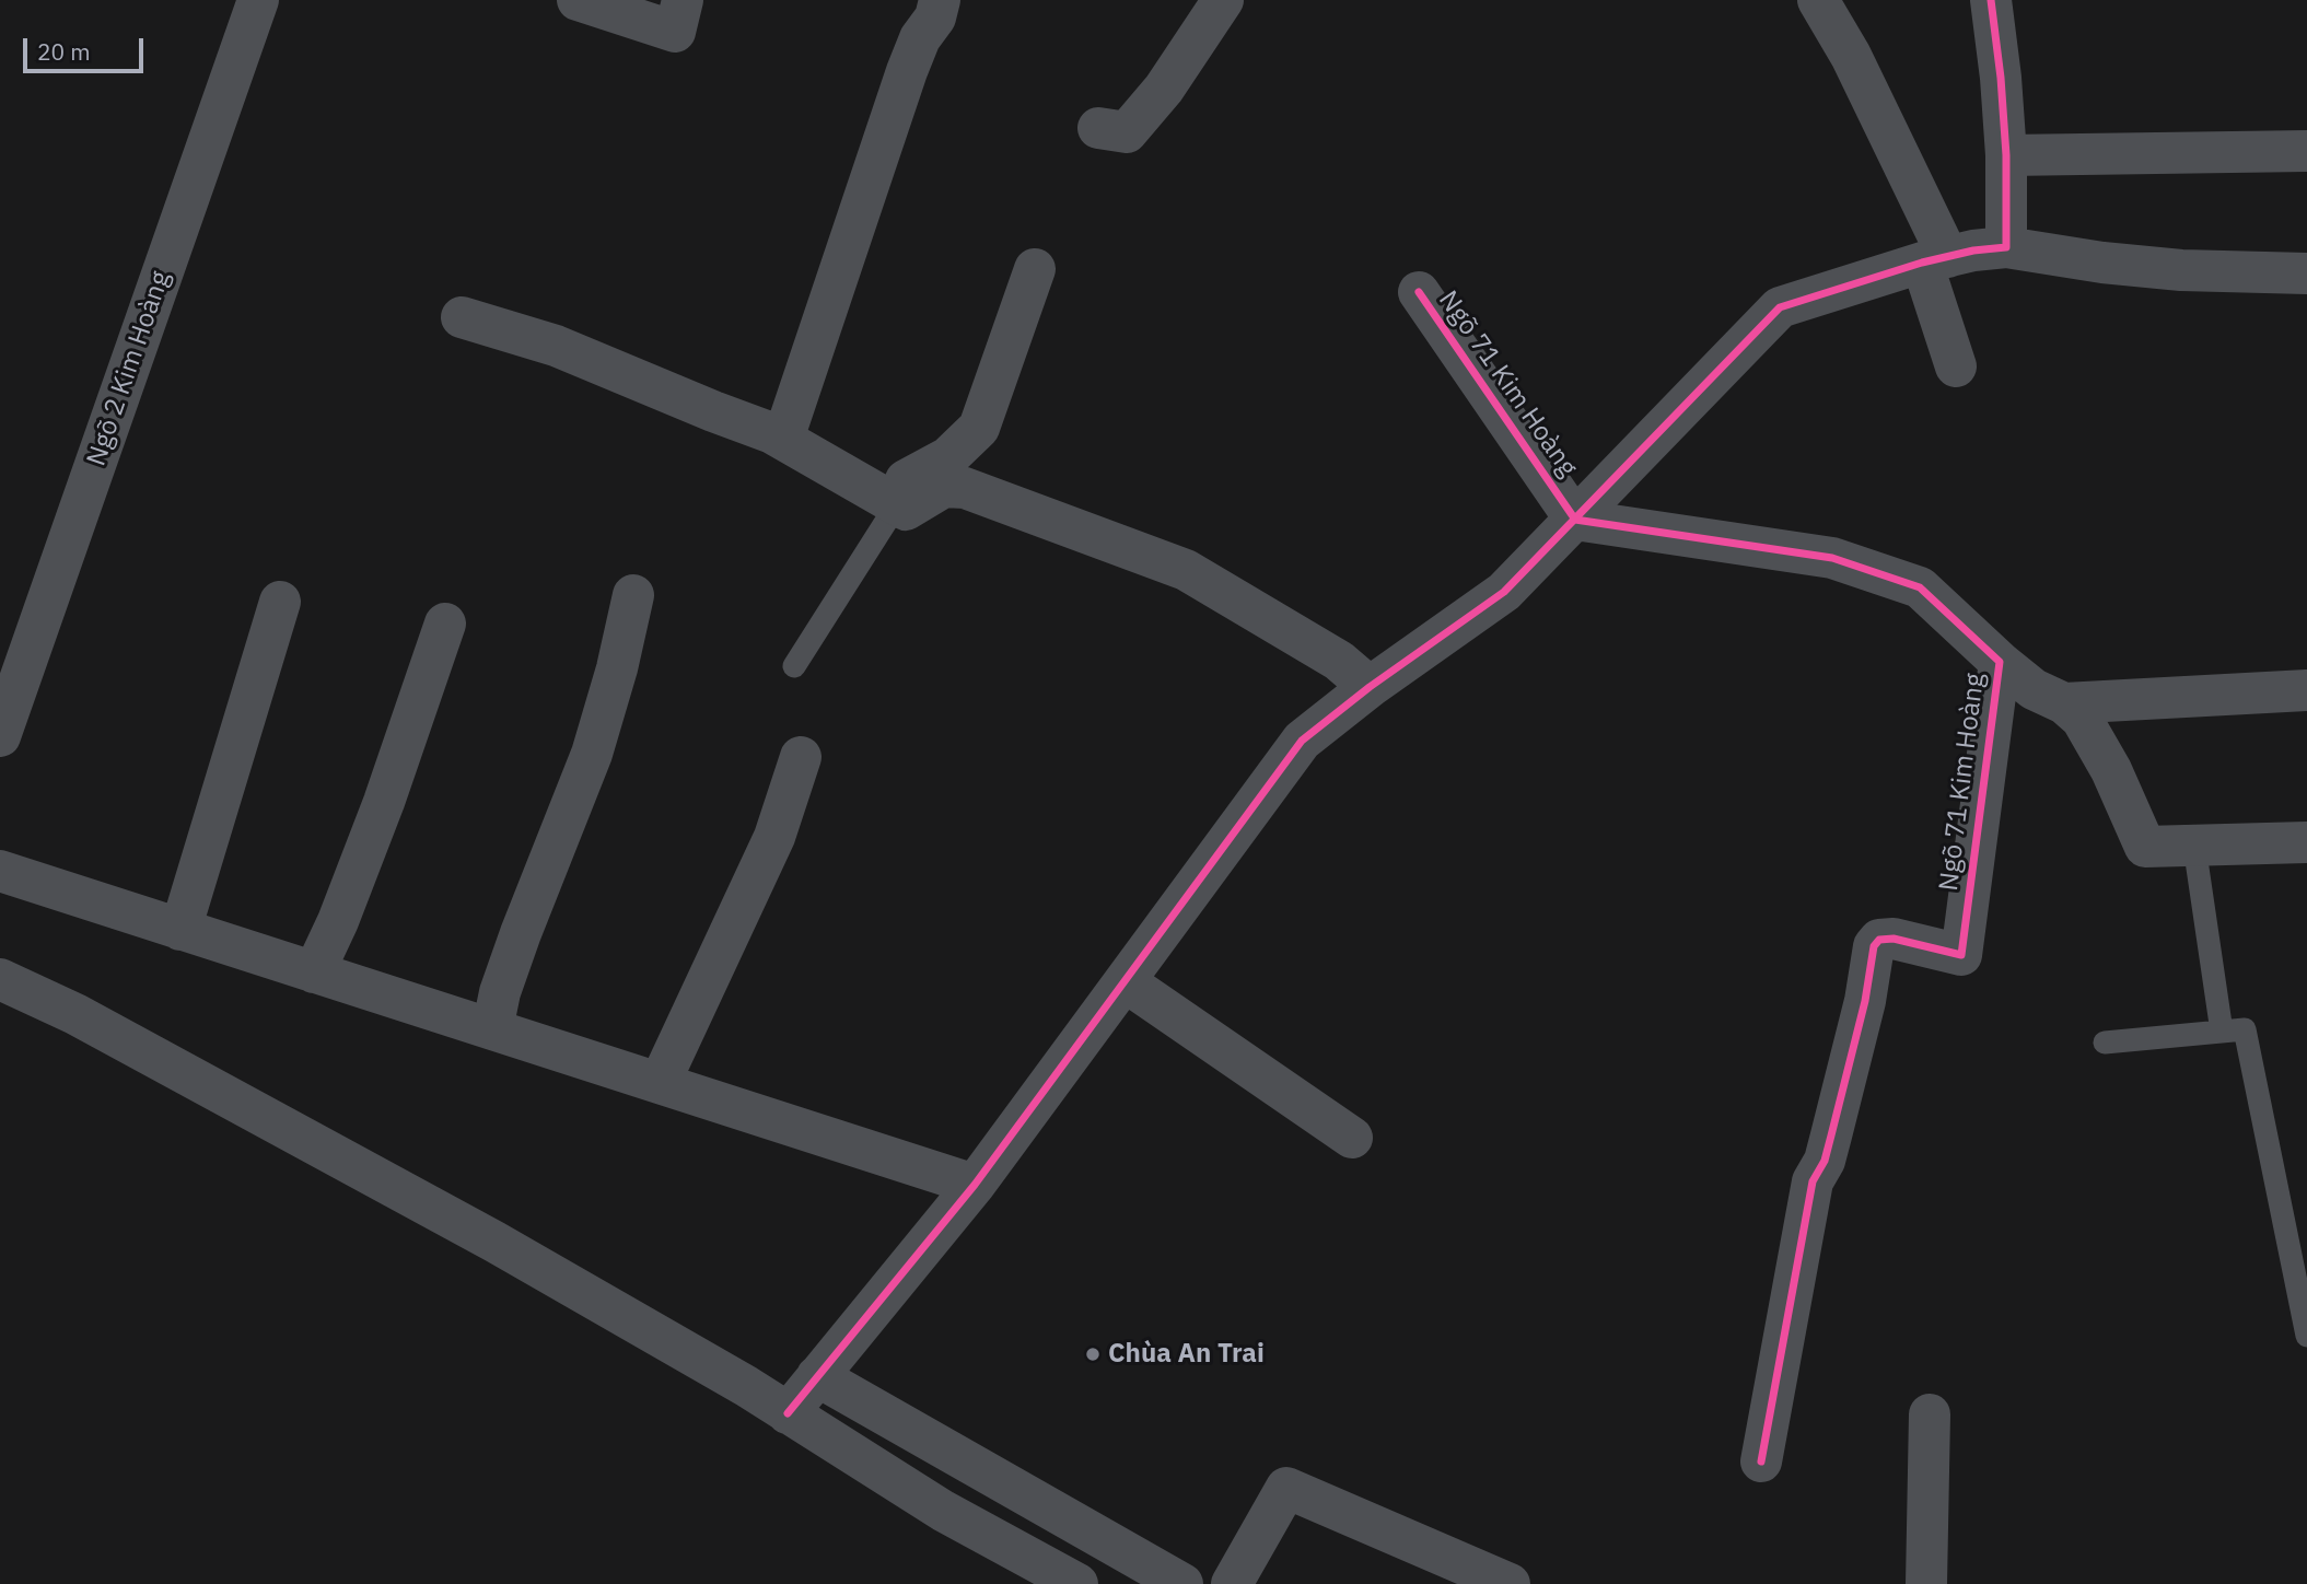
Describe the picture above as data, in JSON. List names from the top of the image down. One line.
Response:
{"streets":{"street":["Ngõ 2 Kim Hoàng","Ngõ 71 Kim Hoàng"]},"places":["Chùa An Trai"],"scale_bar":"20 m"}
